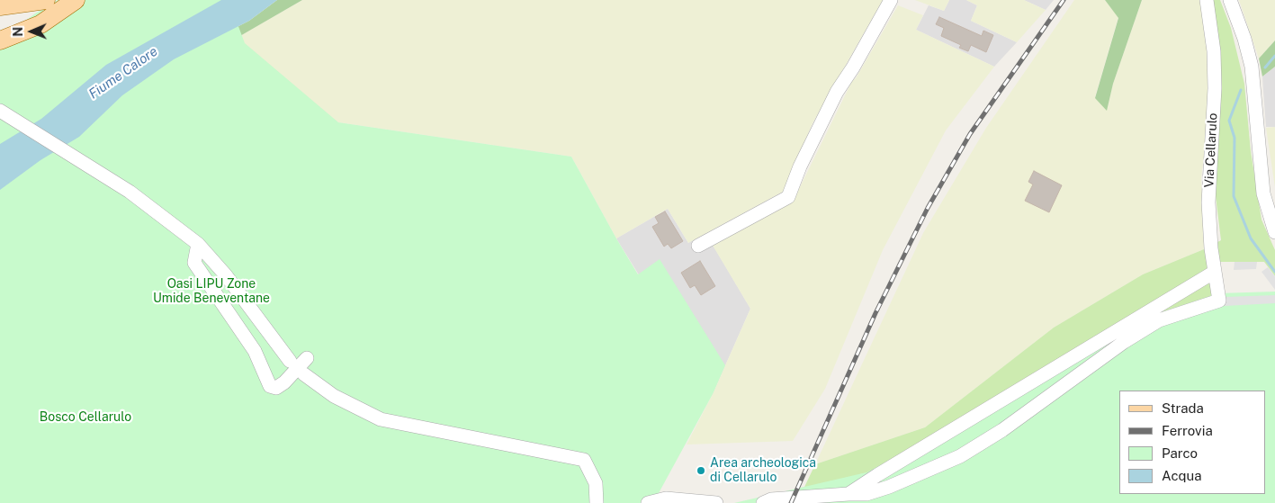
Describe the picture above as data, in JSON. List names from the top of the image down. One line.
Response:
{"streets":{"street":["Via Cellarulo"]},"water":["Fiume Calore"],"parks":["Oasi LIPU Zone Umide Beneventane","Bosco Cellarulo"],"places":["Area archeologica di Cellarulo"],"legend":["Strada","Ferrovia","Parco","Acqua"],"north":"left"}
